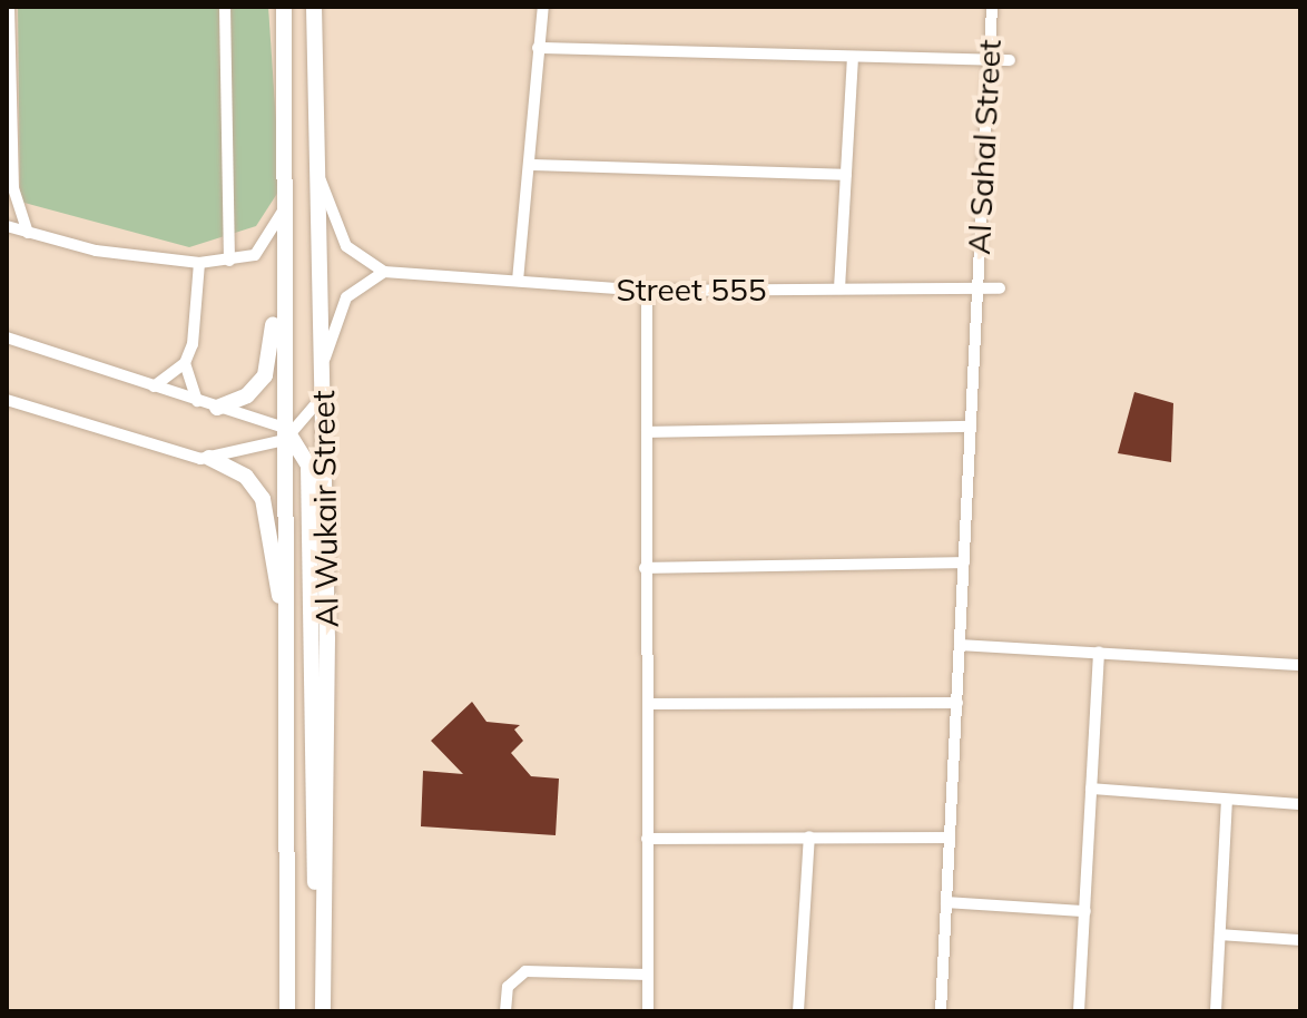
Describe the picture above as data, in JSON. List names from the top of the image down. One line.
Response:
{"streets":{"main road":["Al Wukair Street"],"street":["Al Sahal Street","Street 555"]},"crossings":[["Al Sahal Street","Street 555"]]}
